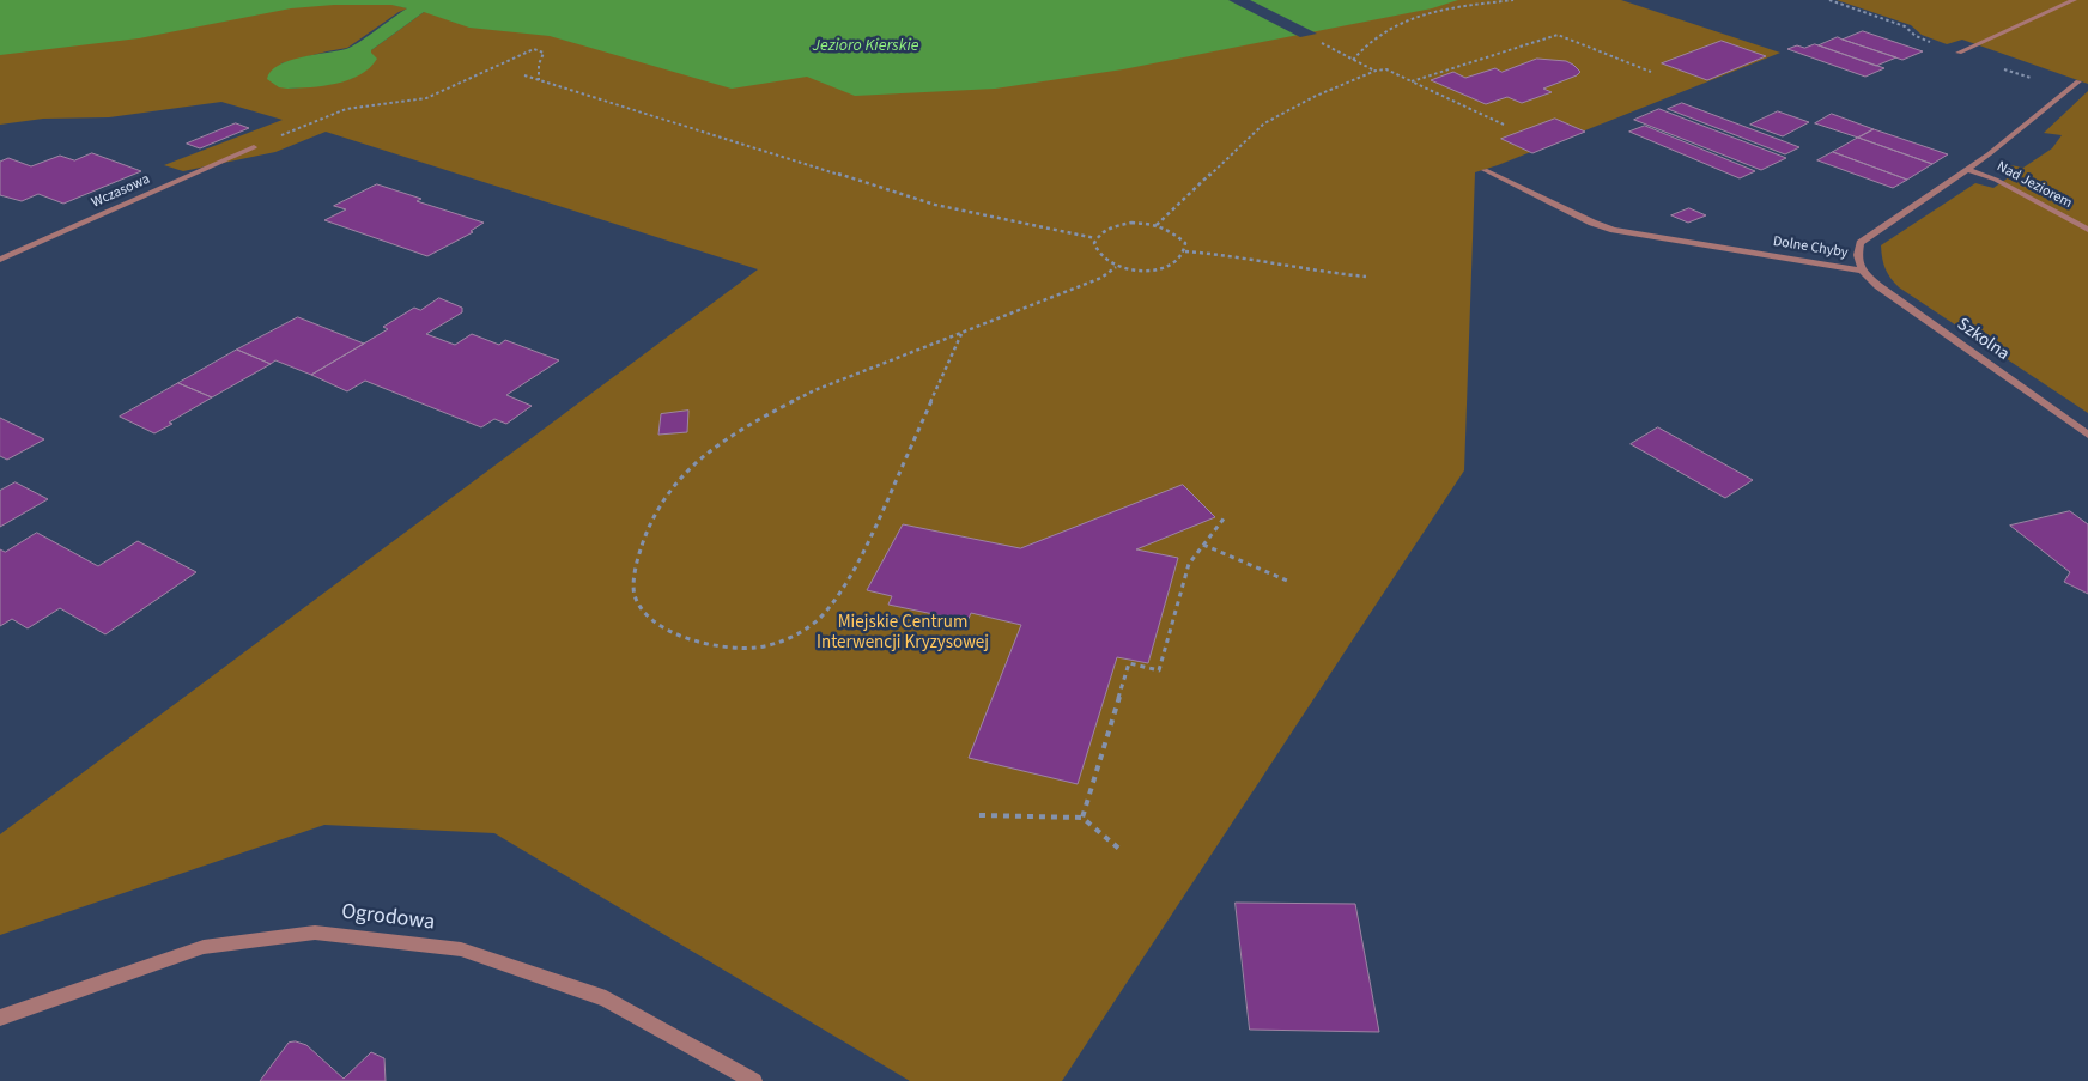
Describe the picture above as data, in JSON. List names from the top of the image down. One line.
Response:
{"streets":{"street":["Nad Jeziorem","Wczasowa","Dolne Chyby","Szkolna","Ogrodowa"]},"crossings":[["Nad Jeziorem","Dolne Chyby"],["Dolne Chyby","Szkolna"]],"water":["Jezioro Kierskie"],"parks":["Miejskie Centrum Interwencji Kryzysowej"]}
